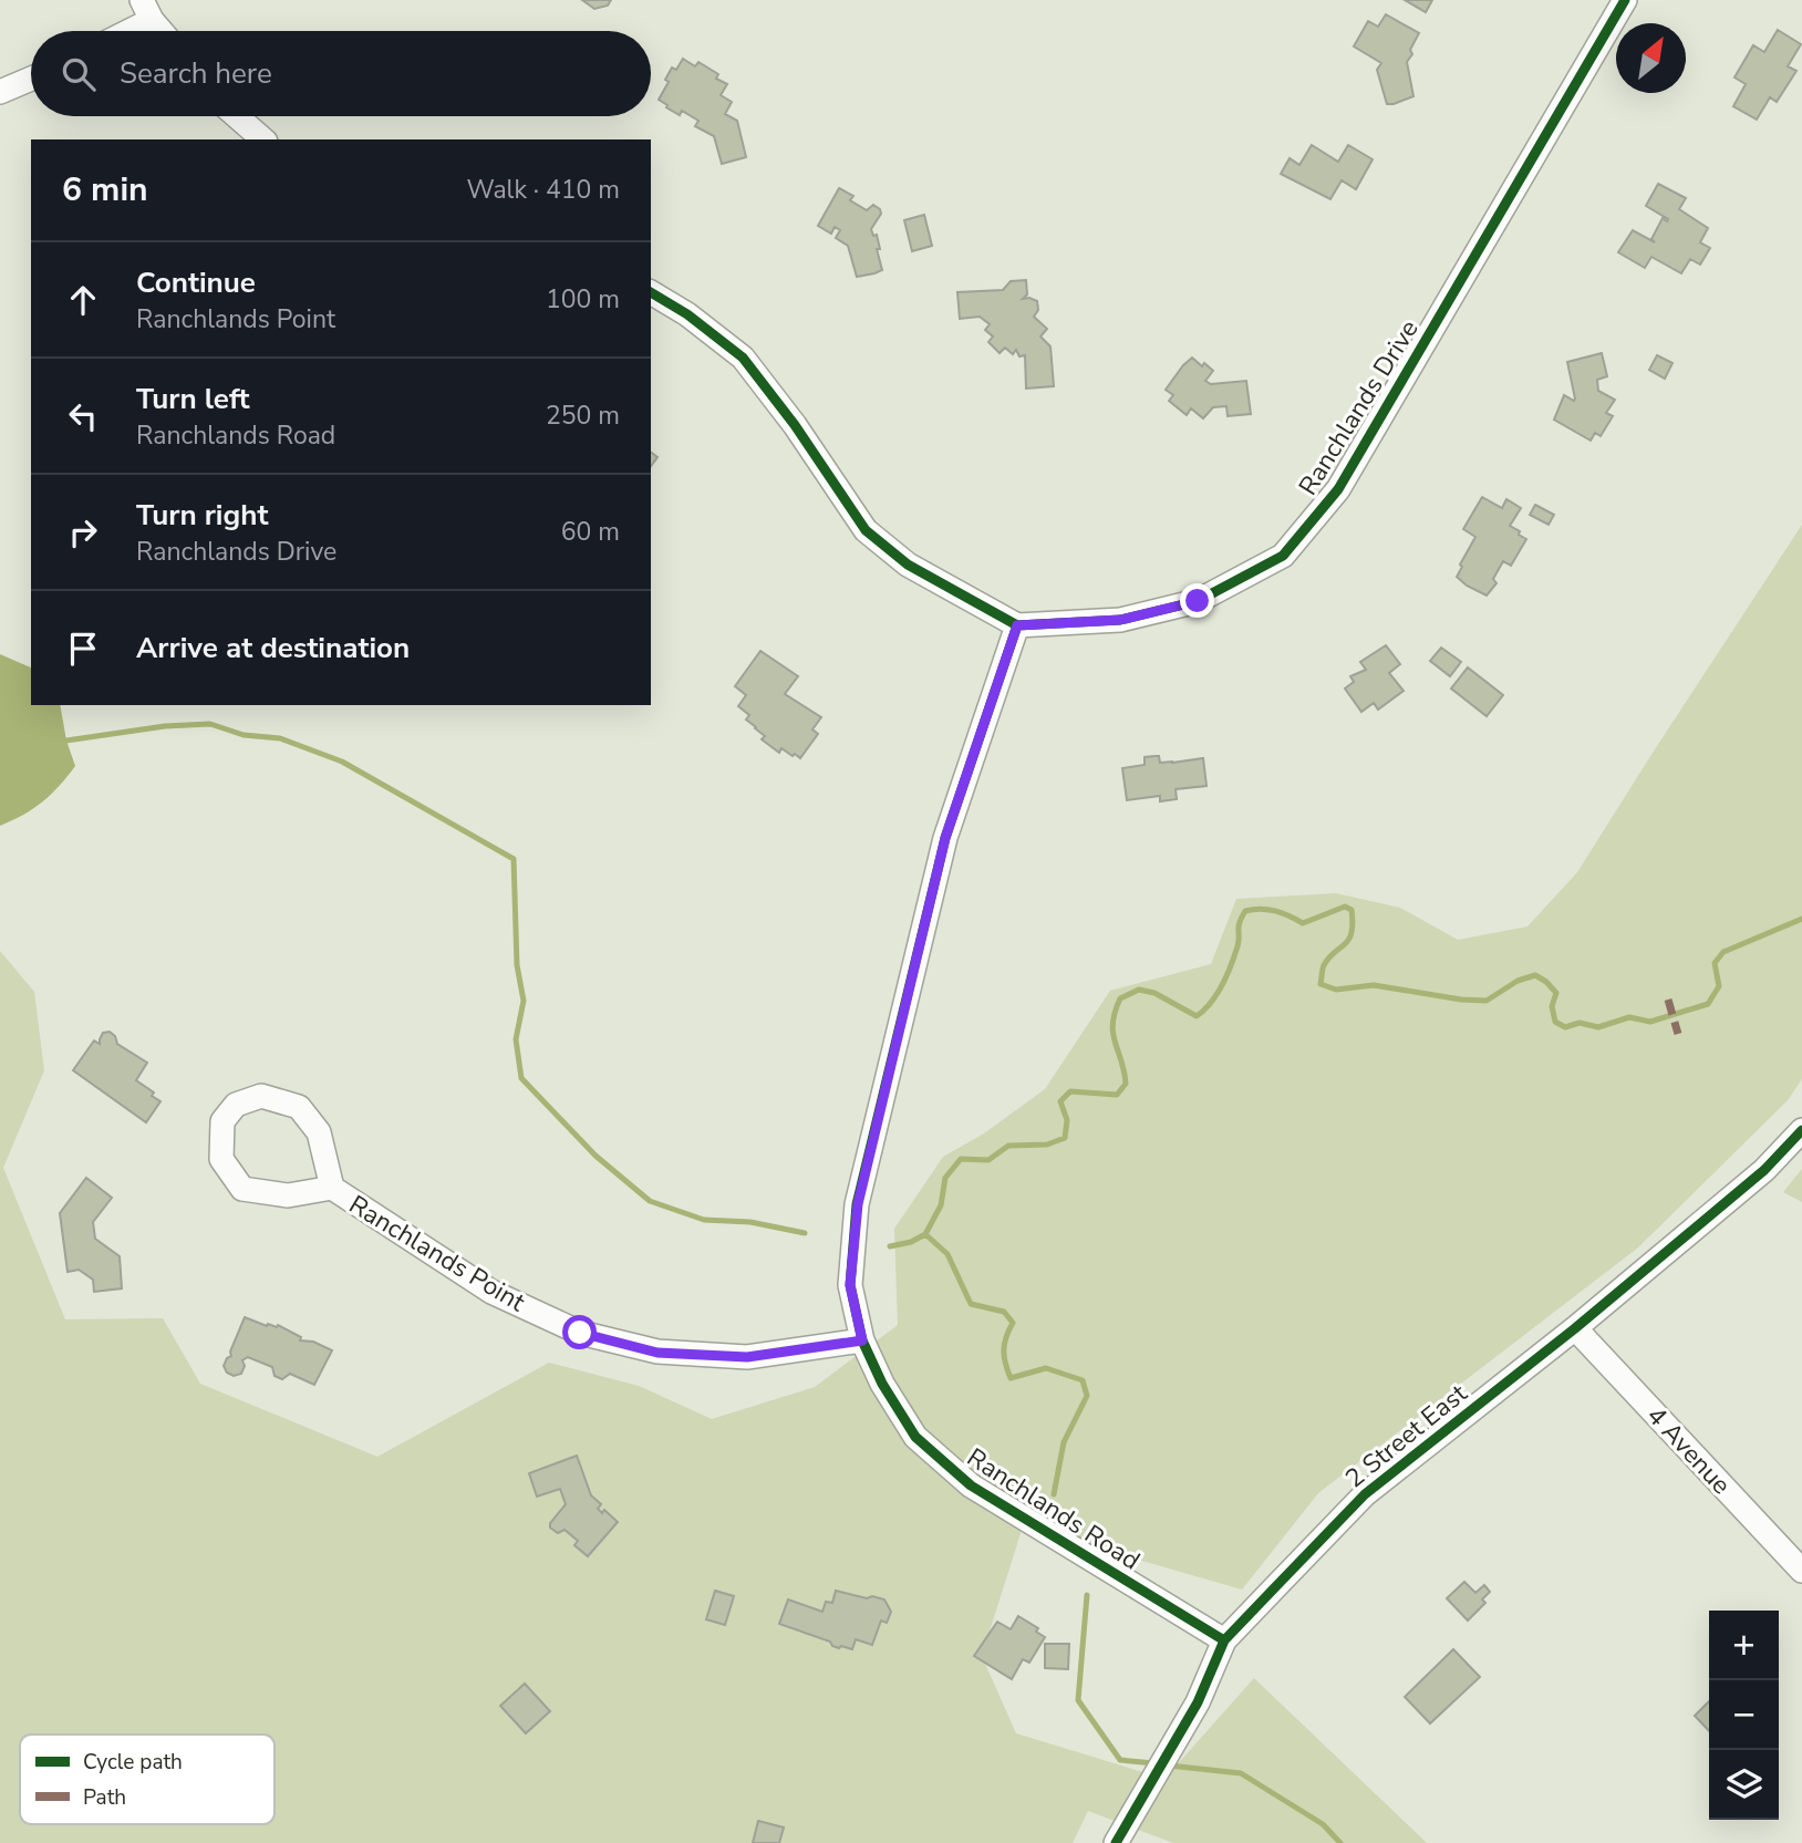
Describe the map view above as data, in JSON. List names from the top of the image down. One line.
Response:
{"streets":{"street":["Ranchlands Drive","Ranchlands Point","2 Street East","4 Avenue","Ranchlands Road"]},"crossings":[["Ranchlands Drive","Ranchlands Road"],["Ranchlands Point","Ranchlands Road"],["2 Street East","4 Avenue"],["2 Street East","Ranchlands Road"]],"legend":["Cycle path","Path"],"north":"top right","page":{"search":"Search here","heading":["6 min","Walk · 410 m"],"list":[["Continue","Ranchlands Point","100 m"],["Turn left","Ranchlands Road","250 m"],["Turn right","Ranchlands Drive","60 m"],"Arrive at destination"],"map_buttons":["+","−"]}}
